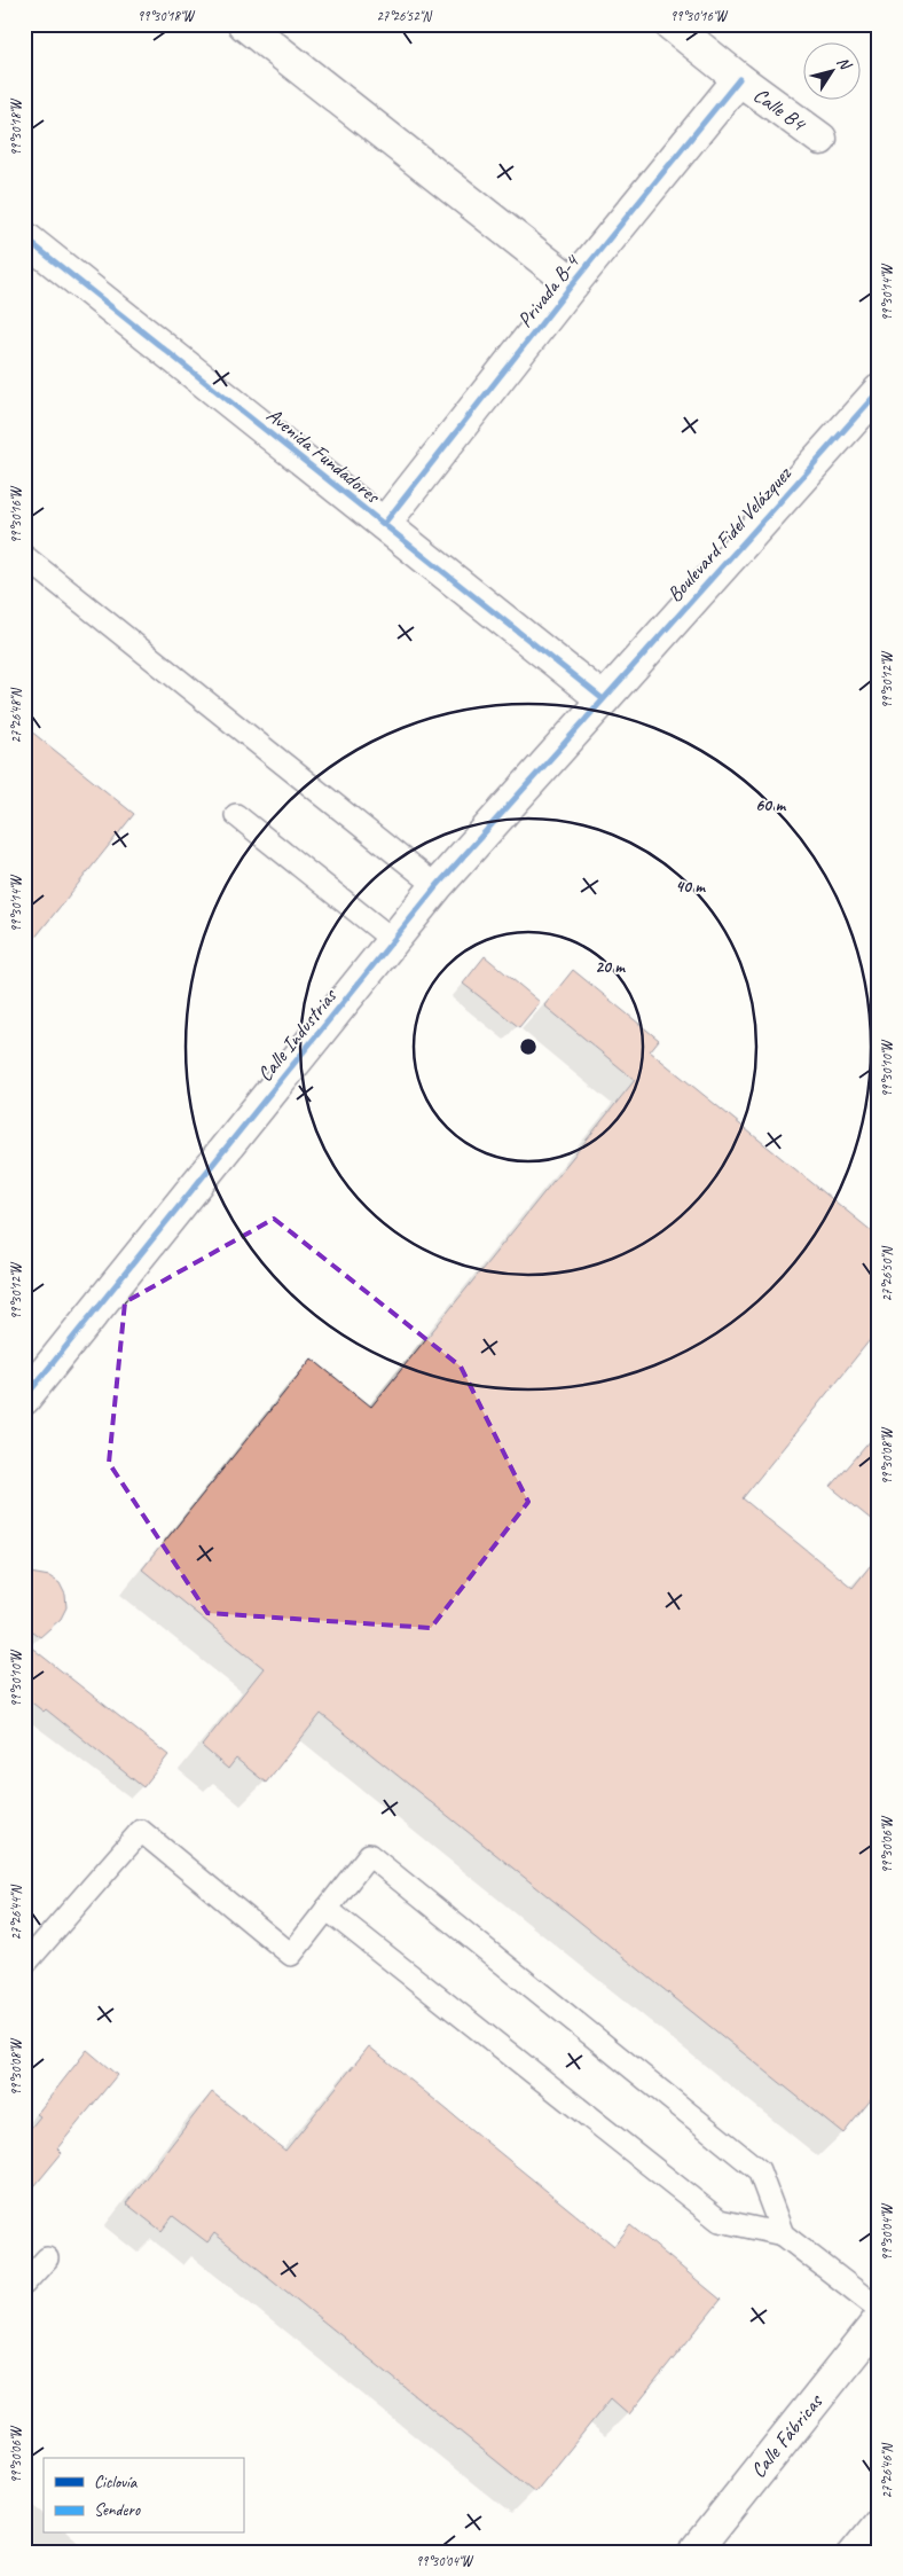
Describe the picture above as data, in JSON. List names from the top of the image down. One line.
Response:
{"streets":{"street":["Calle B4","Privada B-4","Avenida Fundadores","Boulevard Fidel Velázquez","Calle Industrias","Calle Fábricas"]},"crossings":[["Calle B4","Privada B-4"],["Privada B-4","Avenida Fundadores"],["Avenida Fundadores","Boulevard Fidel Velázquez"],["Avenida Fundadores","Calle Industrias"],["Boulevard Fidel Velázquez","Calle Industrias"]],"legend":["Ciclovía","Sendero"],"north":"top right","coordinates":["99°30'18\"W","27°26'52\"N","99°30'16\"W","99°30'14\"W","99°30'12\"W","27°26'48\"N","99°30'10\"W","27°26'50\"N","99°30'08\"W","99°30'06\"W","27°26'44\"N","99°30'04\"W","27°26'46\"N"],"rings":["60 m","40 m","20 m"]}
